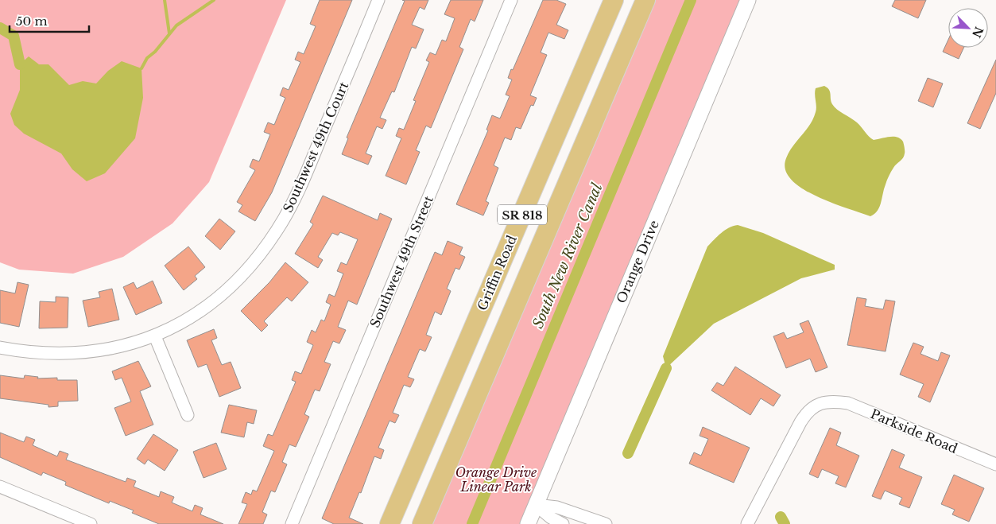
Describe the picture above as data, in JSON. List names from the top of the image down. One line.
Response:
{"streets":{"main road":["SR 818","Griffin Road"],"street":["Southwest 49th Court","Southwest 49th Street","Orange Drive","Parkside Road"]},"water":["South New River Canal"],"parks":["Orange Drive Linear Park"],"scale_bar":"50 m","north":"bottom right"}
